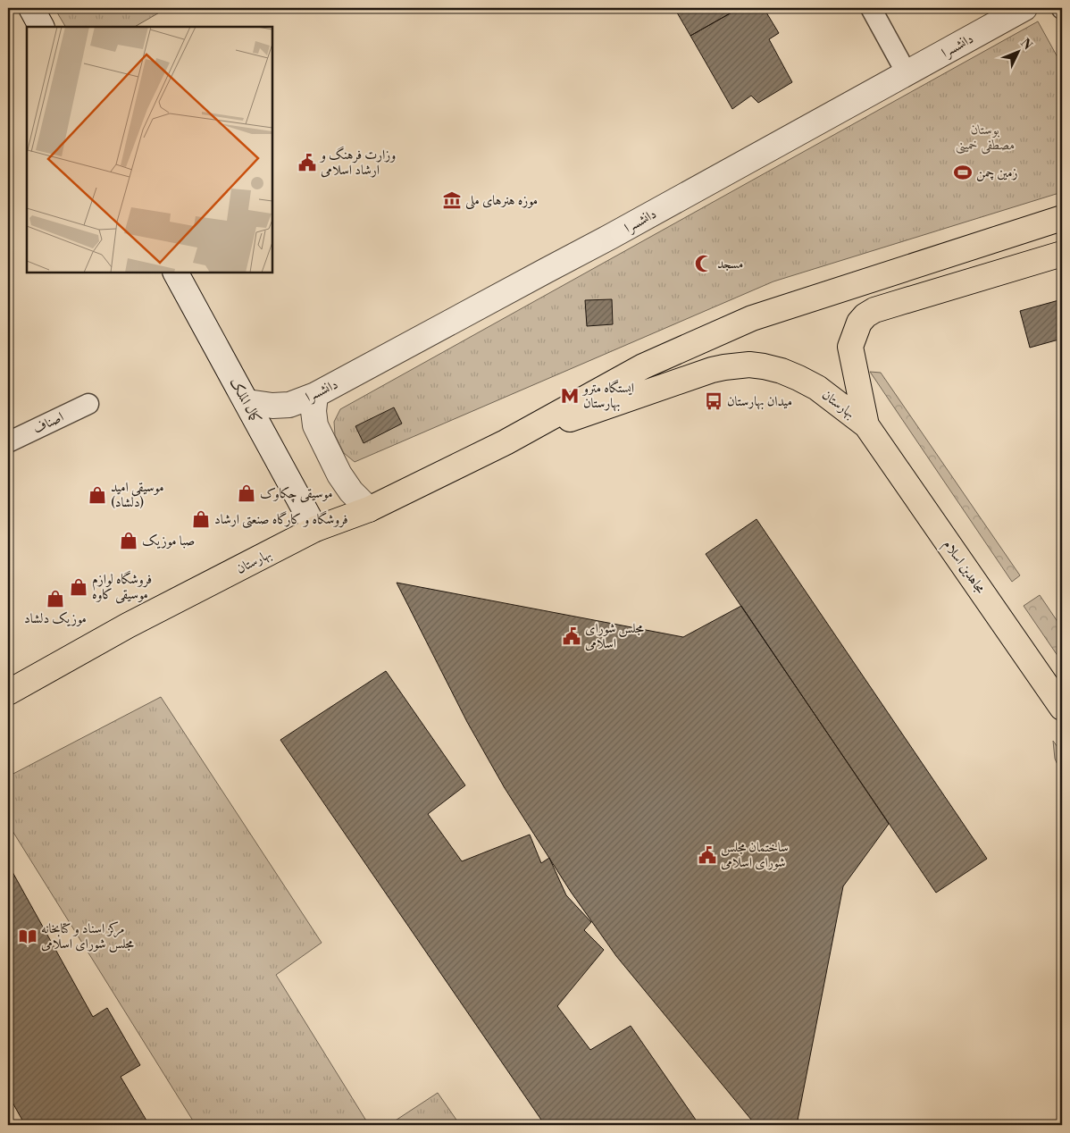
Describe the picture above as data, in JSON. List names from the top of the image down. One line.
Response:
{"streets":{"main road":["بهارستان","مجاهدین اسلام"],"street":["دانشسرا","کمال الملک","اصناف"]},"crossings":[["دانشسرا","کمال الملک"],["کمال الملک","بهارستان"],["بهارستان","مجاهدین اسلام"]],"parks":["بوستان مصطفی خمینی"],"places":{"public building":["وزارت فرهنگ و ارشاد اسلامی","مجلس شورای اسلامی","ساختمان مجلس شورای اسلامی"],"sports":["زمین چمن"],"museum":["موزه هنرهای ملی"],"mosque":["مسجد"],"metro station":["ایستگاه مترو بهارستان"],"bus stop":["میدان بهارستان"],"shop":["موسیقی چکاوک","موسیقی امید (دلشاد)","فروشگاه و کارگاه صنعتی ارشاد","صبا موزیک","فروشگاه لوازم موسیقی کاوه","موزیک دلشاد"],"library":["مرکز اسناد و کتابخانه مجلس شورای اسلامی"]},"north":"top right"}
